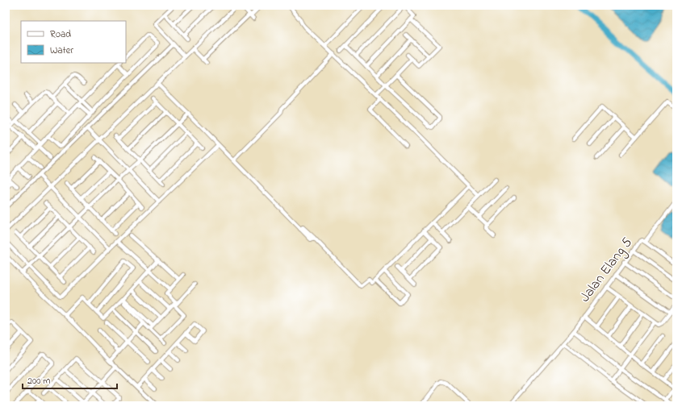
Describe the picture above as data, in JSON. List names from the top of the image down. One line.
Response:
{"streets":{"street":["Jalan Elang 5"]},"legend":["Road","Water"],"scale_bar":"200 m"}
